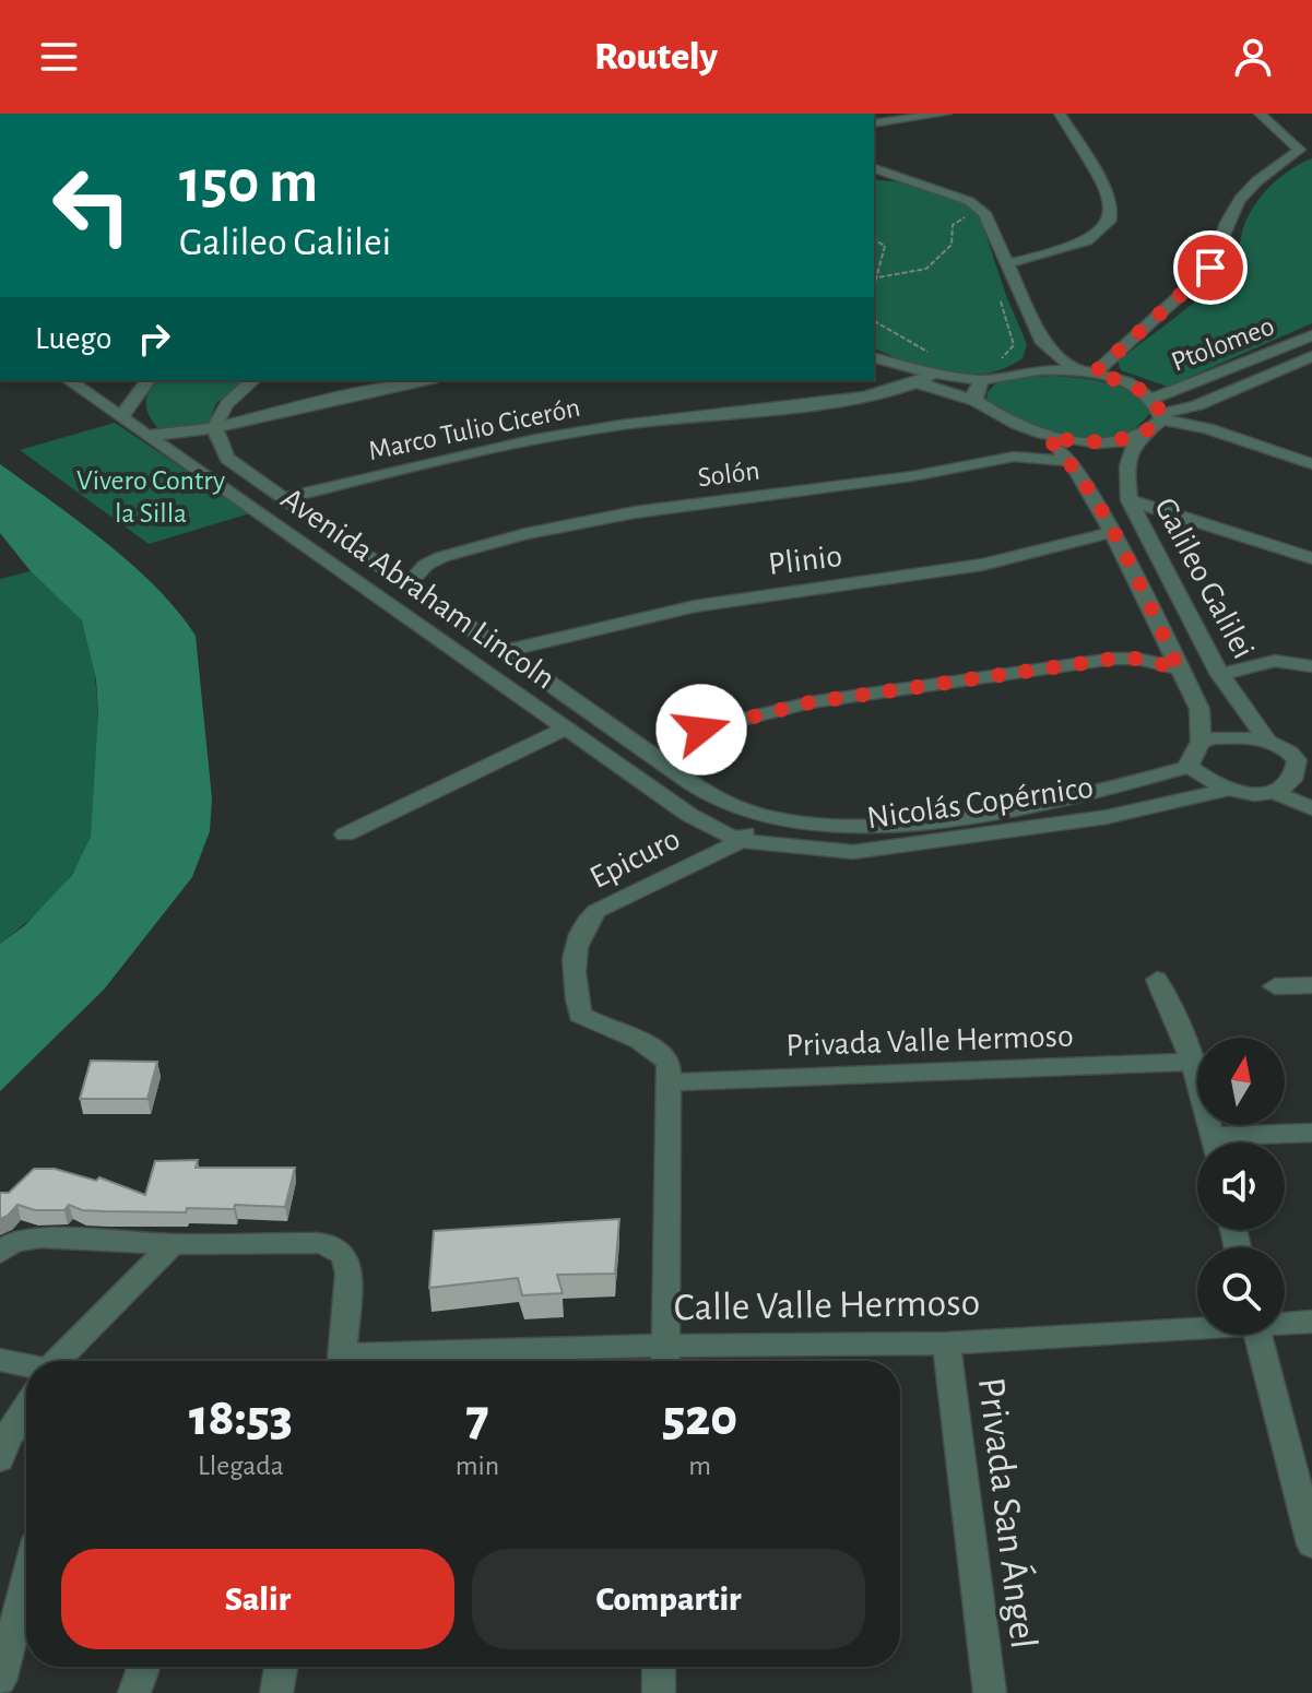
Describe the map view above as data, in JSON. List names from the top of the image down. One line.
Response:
{"streets":{"street":["Ptolomeo","Marco Tulio Cicerón","Solón","Plinio","Galileo Galilei","Avenida Abraham Lincoln","Nicolás Copérnico","Epicuro","Privada Valle Hermoso","Calle Valle Hermoso","Privada San Ángel"]},"crossings":[["Marco Tulio Cicerón","Avenida Abraham Lincoln"],["Solón","Galileo Galilei"],["Solón","Avenida Abraham Lincoln"],["Plinio","Galileo Galilei"],["Plinio","Avenida Abraham Lincoln"],["Avenida Abraham Lincoln","Nicolás Copérnico"],["Avenida Abraham Lincoln","Epicuro"],["Nicolás Copérnico","Epicuro"],["Epicuro","Privada Valle Hermoso"],["Calle Valle Hermoso","Privada San Ángel"]],"parks":["Vivero Contry la Silla"],"north":"top","page":{"header":"Routely","turn":["150 m","Galileo Galilei"],"then":"Luego","eta":["18:53","Llegada","7","min","520","m"],"buttons":["Salir","Compartir"]}}
